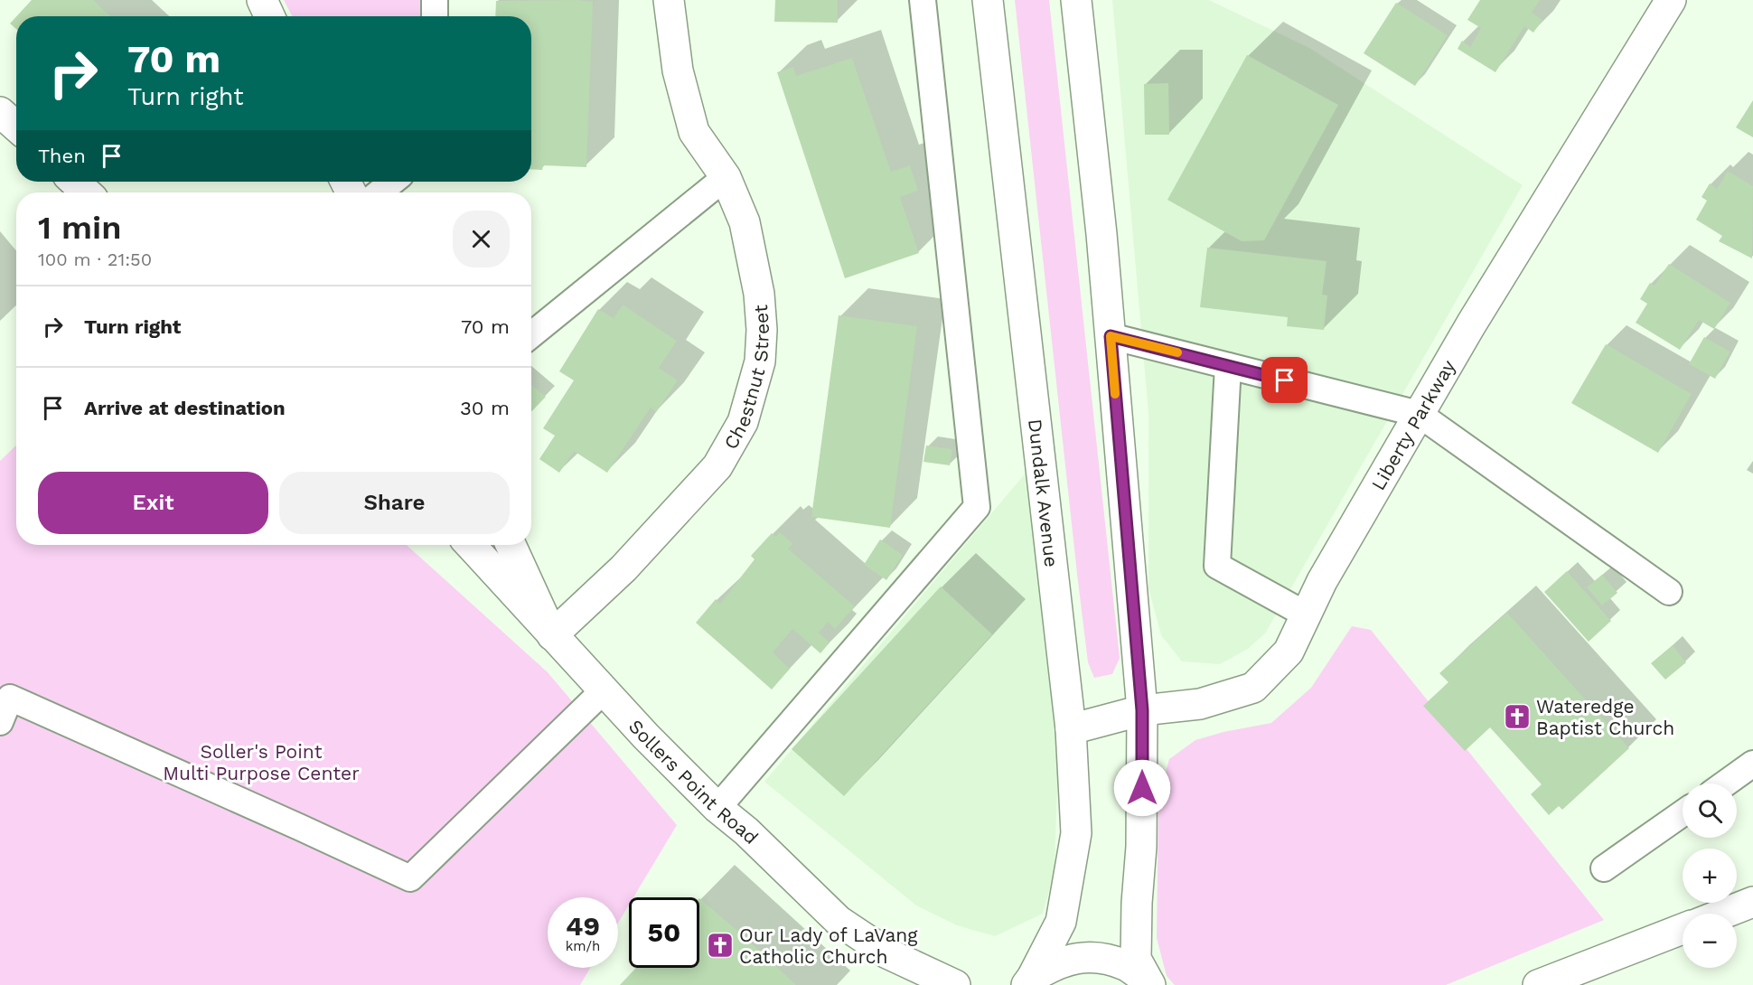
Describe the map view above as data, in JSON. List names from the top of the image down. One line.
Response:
{"streets":{"street":["Chestnut Street","Liberty Parkway","Dundalk Avenue","Sollers Point Road"]},"crossings":[["Chestnut Street","Sollers Point Road"],["Liberty Parkway","Dundalk Avenue"]],"parks":["Soller's Point Multi Purpose Center"],"places":{"church":["Wateredge Baptist Church","Our Lady of LaVang Catholic Church"]},"page":{"turn":["70 m","Turn right"],"then":"Then","heading":["1 min","100 m · 21:50"],"list":[{"name":"Turn right","value":"70 m"},{"name":"Arrive at destination","value":"30 m"}],"buttons":["Exit","Share"],"map_buttons":["+","−"],"speed":"49 km/h","limit":"50"}}
